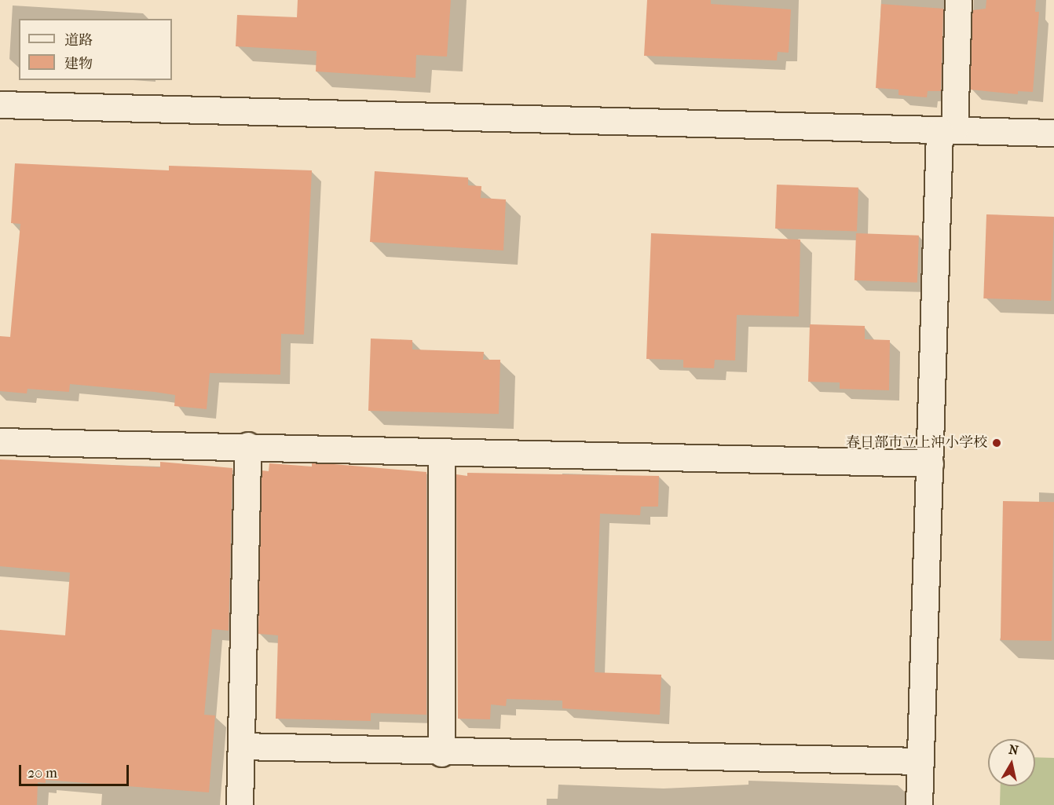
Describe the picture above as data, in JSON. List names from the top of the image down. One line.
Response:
{"places":["春日部市立上沖小学校"],"legend":["道路","建物"],"scale_bar":"20 m","north":"top"}
